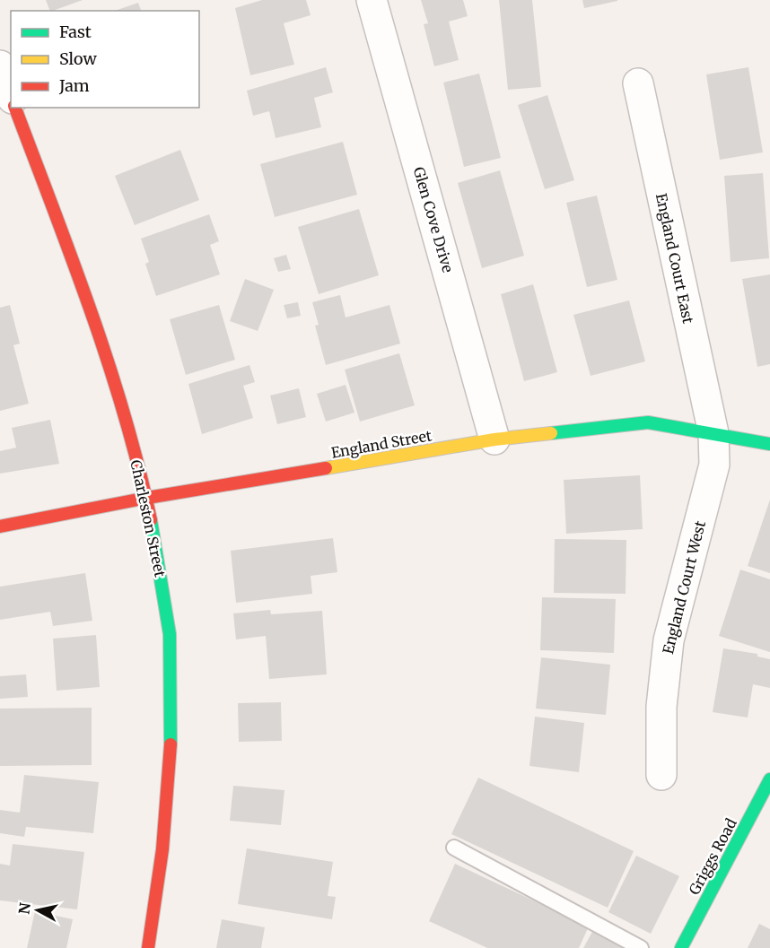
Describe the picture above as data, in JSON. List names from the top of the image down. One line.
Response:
{"streets":{"street":["Glen Cove Drive","England Court East","England Street","Charleston Street","England Court West","Griggs Road"]},"crossings":[["Glen Cove Drive","England Street"],["England Court East","England Street"],["England Court East","England Court West"],["England Street","Charleston Street"],["England Street","England Court West"]],"legend":["Fast","Slow","Jam"],"north":"left"}
